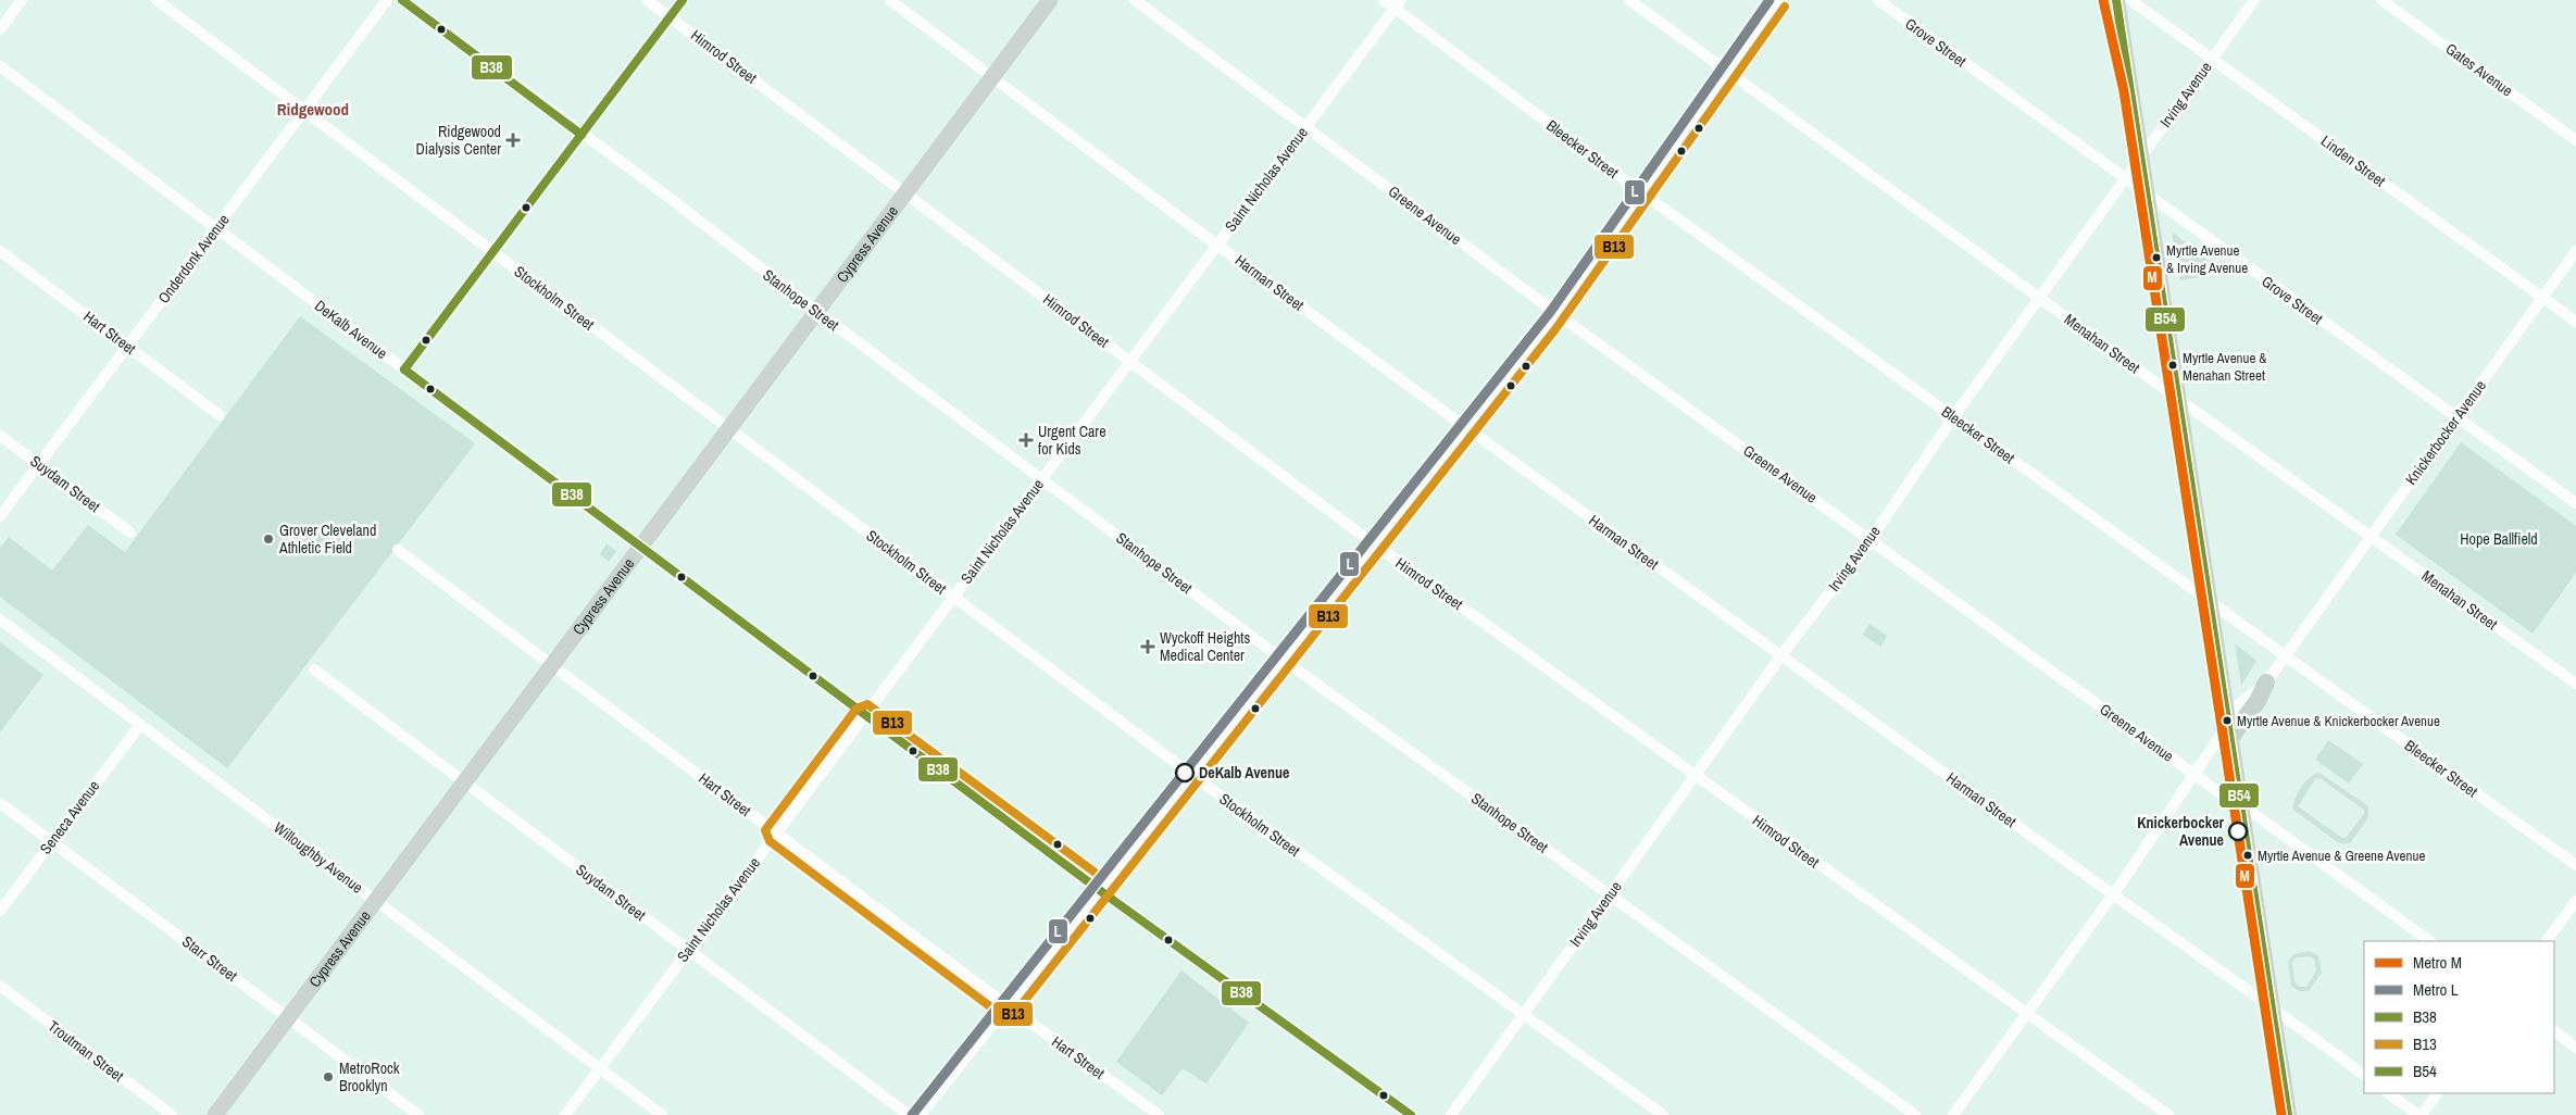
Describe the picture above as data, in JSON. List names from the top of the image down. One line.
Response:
{"streets":{"main road":["Cypress Avenue"],"street":["Grove Street","Himrod Street","Gates Avenue","Irving Avenue","Bleecker Street","Linden Street","Saint Nicholas Avenue","Greene Avenue","Onderdonk Avenue","Harman Street","Stockholm Street","Stanhope Street","DeKalb Avenue","Hart Street","Menahan Street","Knickerbocker Avenue","Suydam Street","Seneca Avenue","Willoughby Avenue","Starr Street","Troutman Street"]},"crossings":[["Grove Street","Irving Avenue"],["Grove Street","Knickerbocker Avenue"],["Himrod Street","Irving Avenue"],["Himrod Street","Saint Nicholas Avenue"],["Himrod Street","Cypress Avenue"],["Irving Avenue","Bleecker Street"],["Irving Avenue","Linden Street"],["Irving Avenue","Greene Avenue"],["Irving Avenue","Harman Street"],["Irving Avenue","Stockholm Street"],["Irving Avenue","Stanhope Street"],["Irving Avenue","Menahan Street"],["Bleecker Street","Saint Nicholas Avenue"],["Bleecker Street","Knickerbocker Avenue"],["Linden Street","Knickerbocker Avenue"],["Saint Nicholas Avenue","Greene Avenue"],["Saint Nicholas Avenue","Harman Street"],["Saint Nicholas Avenue","Stockholm Street"],["Saint Nicholas Avenue","Stanhope Street"],["Saint Nicholas Avenue","DeKalb Avenue"],["Saint Nicholas Avenue","Hart Street"],["Saint Nicholas Avenue","Suydam Street"],["Saint Nicholas Avenue","Willoughby Avenue"],["Cypress Avenue","Harman Street"],["Cypress Avenue","Stockholm Street"],["Cypress Avenue","Stanhope Street"],["Cypress Avenue","DeKalb Avenue"],["Cypress Avenue","Hart Street"],["Cypress Avenue","Suydam Street"],["Cypress Avenue","Willoughby Avenue"],["Cypress Avenue","Starr Street"],["Onderdonk Avenue","Stockholm Street"],["Onderdonk Avenue","DeKalb Avenue"],["Onderdonk Avenue","Hart Street"],["Onderdonk Avenue","Suydam Street"],["Menahan Street","Knickerbocker Avenue"],["Seneca Avenue","Willoughby Avenue"],["Seneca Avenue","Starr Street"]],"districts":["Ridgewood"],"parks":["Hope Ballfield"],"places":{"health":["Ridgewood Dialysis Center","Urgent Care for Kids","Wyckoff Heights Medical Center"],"other":["Myrtle Avenue & Irving Avenue","Myrtle Avenue & Menahan Street","Grover Cleveland Athletic Field","Myrtle Avenue & Knickerbocker Avenue","DeKalb Avenue","Knickerbocker Avenue","Myrtle Avenue & Greene Avenue","MetroRock Brooklyn"]},"lines":["metro line M","metro line L","transit line B38","transit line B54","transit line B13"],"legend":["Metro M","Metro L","B38","B13","B54"]}
